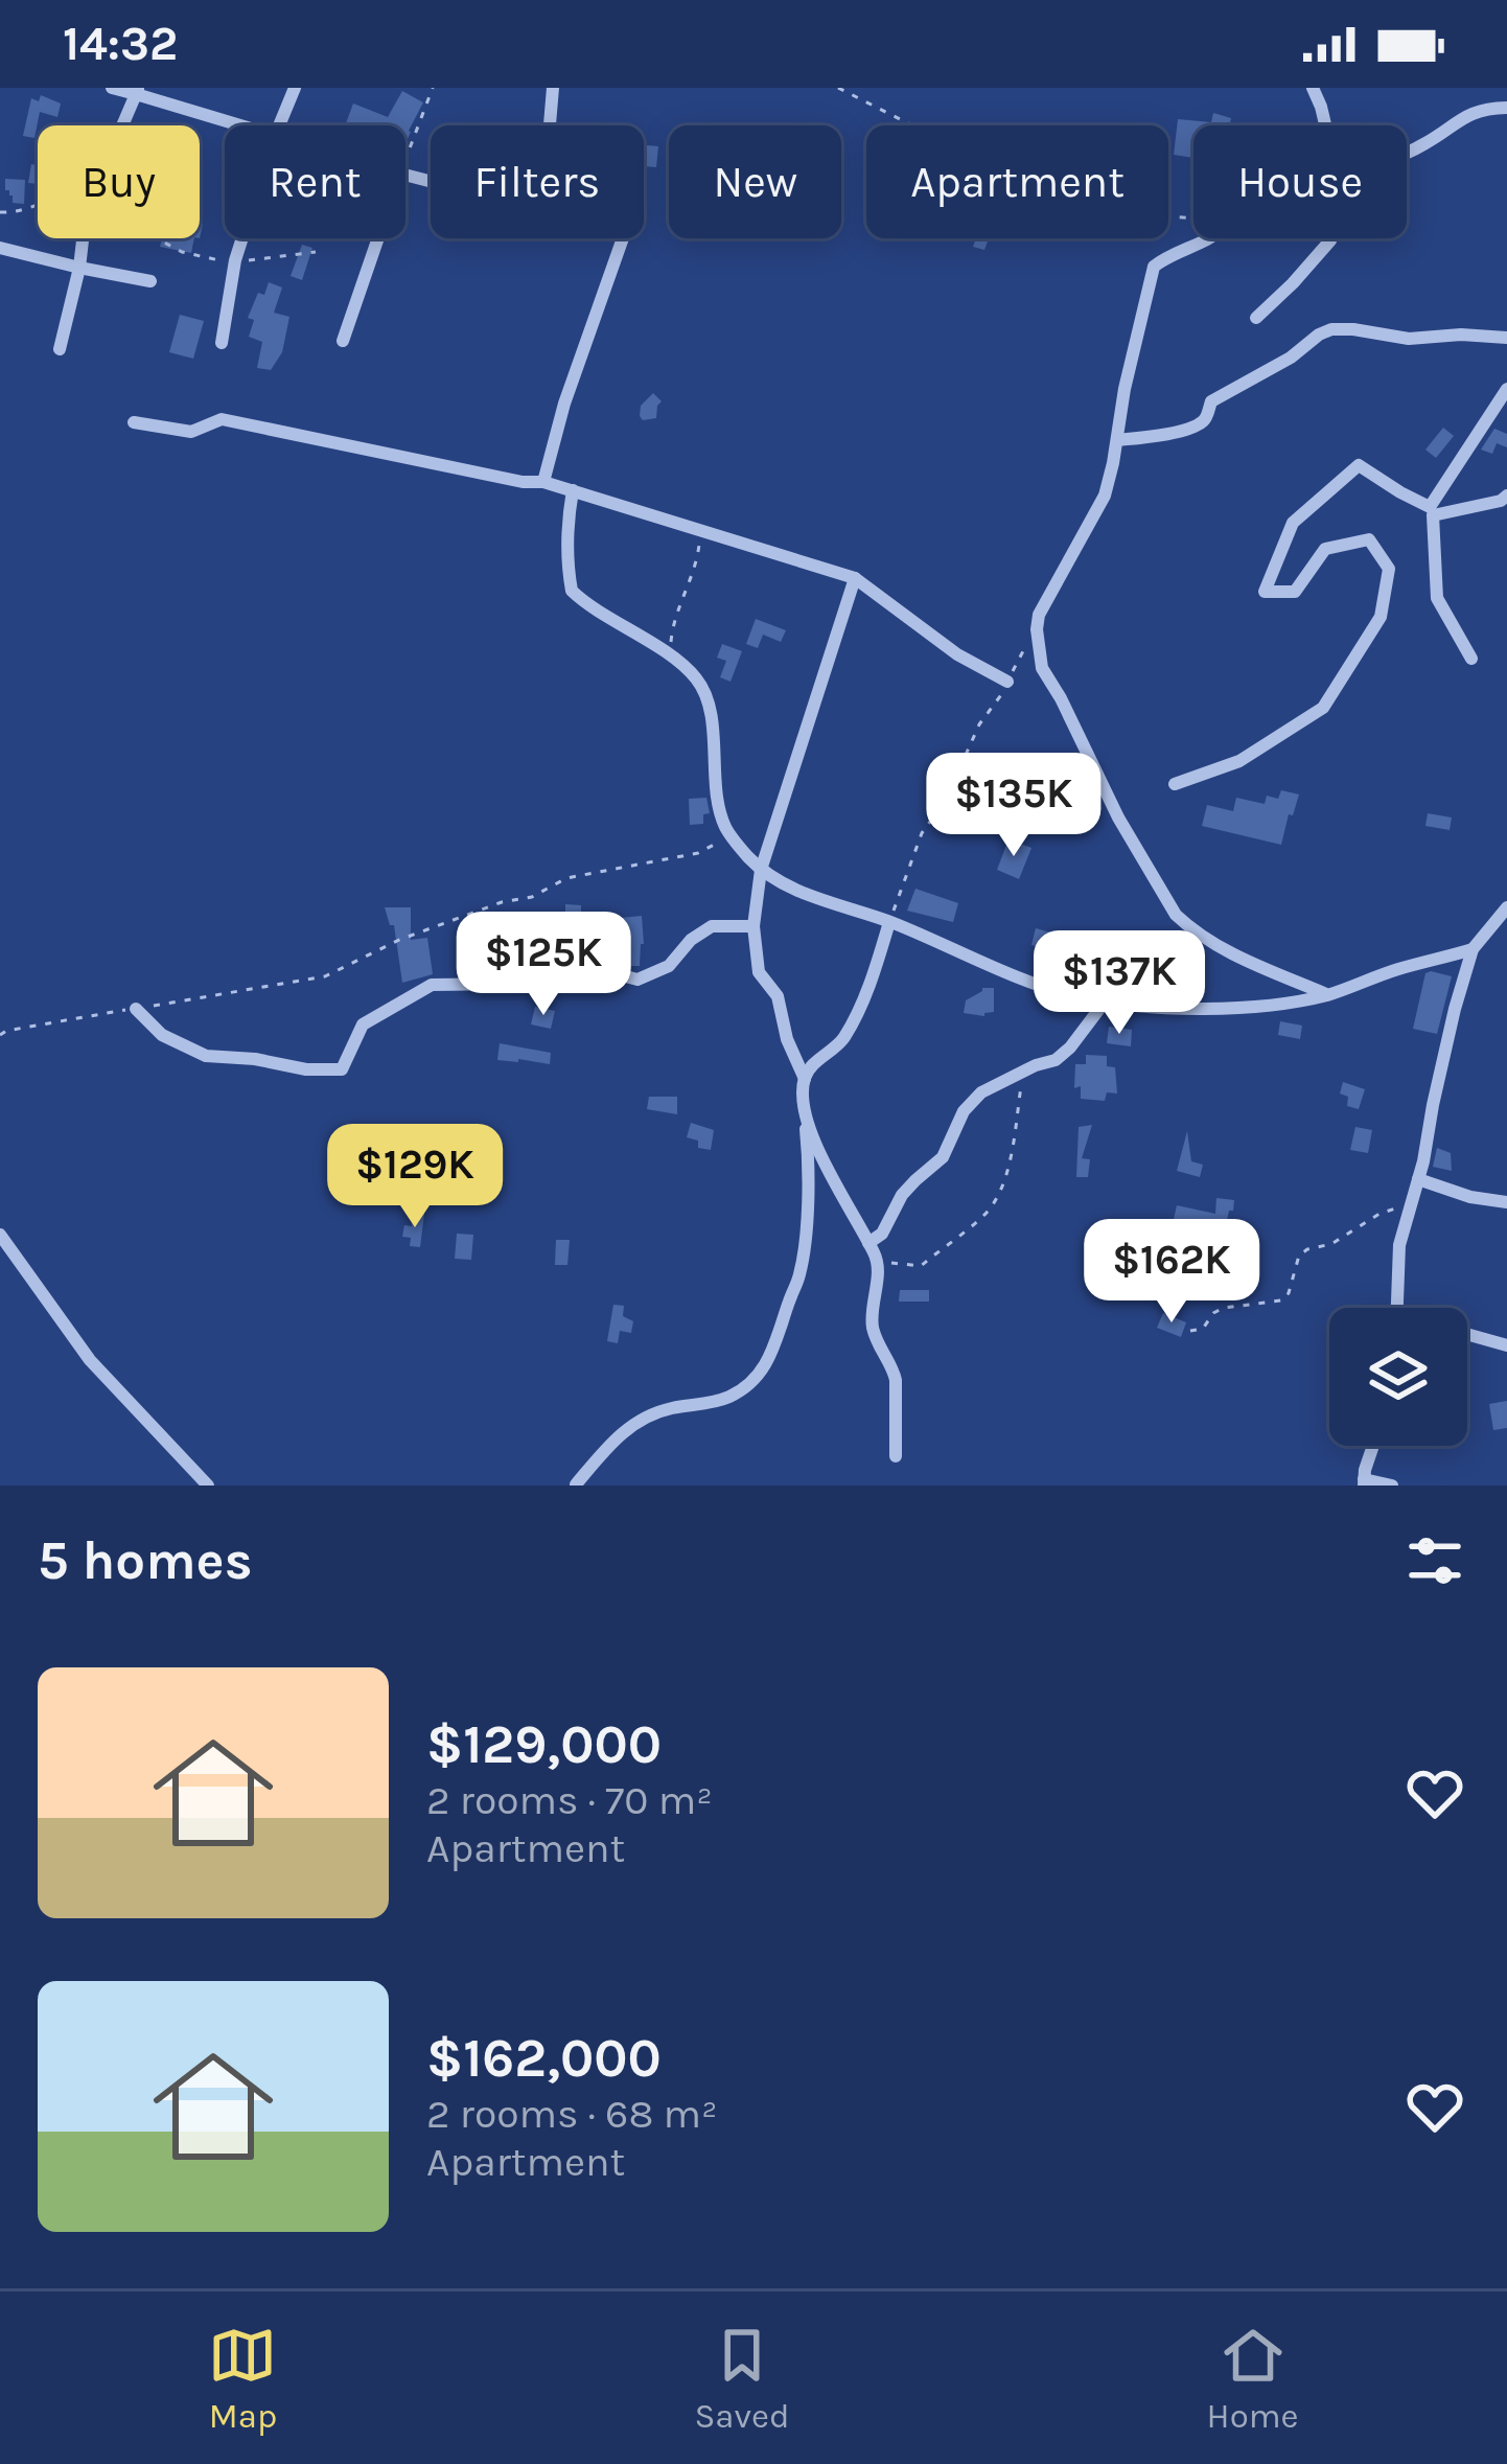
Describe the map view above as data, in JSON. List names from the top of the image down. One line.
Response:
{"page":{"status":"14:32","chip":["Buy","Rent","Filters","New","Apartment","House"],"price":["$135K","$125K","$137K","$129K","$162K"],"heading":"5 homes","list":[{"name":"$129,000","note":"2 rooms · 70 m² · Apartment"},{"name":"$162,000","note":"2 rooms · 68 m² · Apartment"}],"tabs":["Map","Saved","Home"]}}
